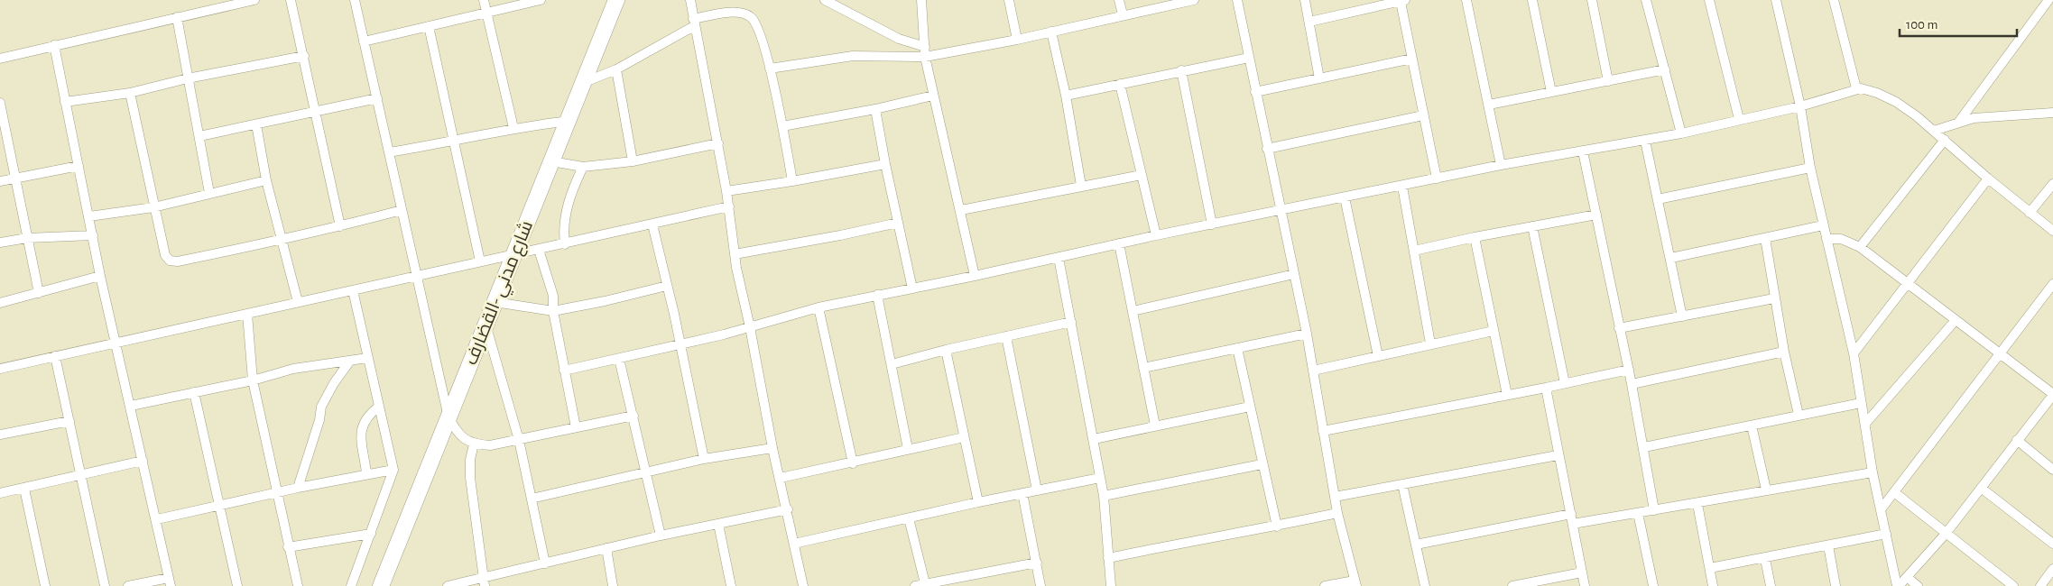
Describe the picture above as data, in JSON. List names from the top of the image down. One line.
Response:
{"streets":{"highway":["شارع مدني -القضارف"]},"scale_bar":"100 m"}
